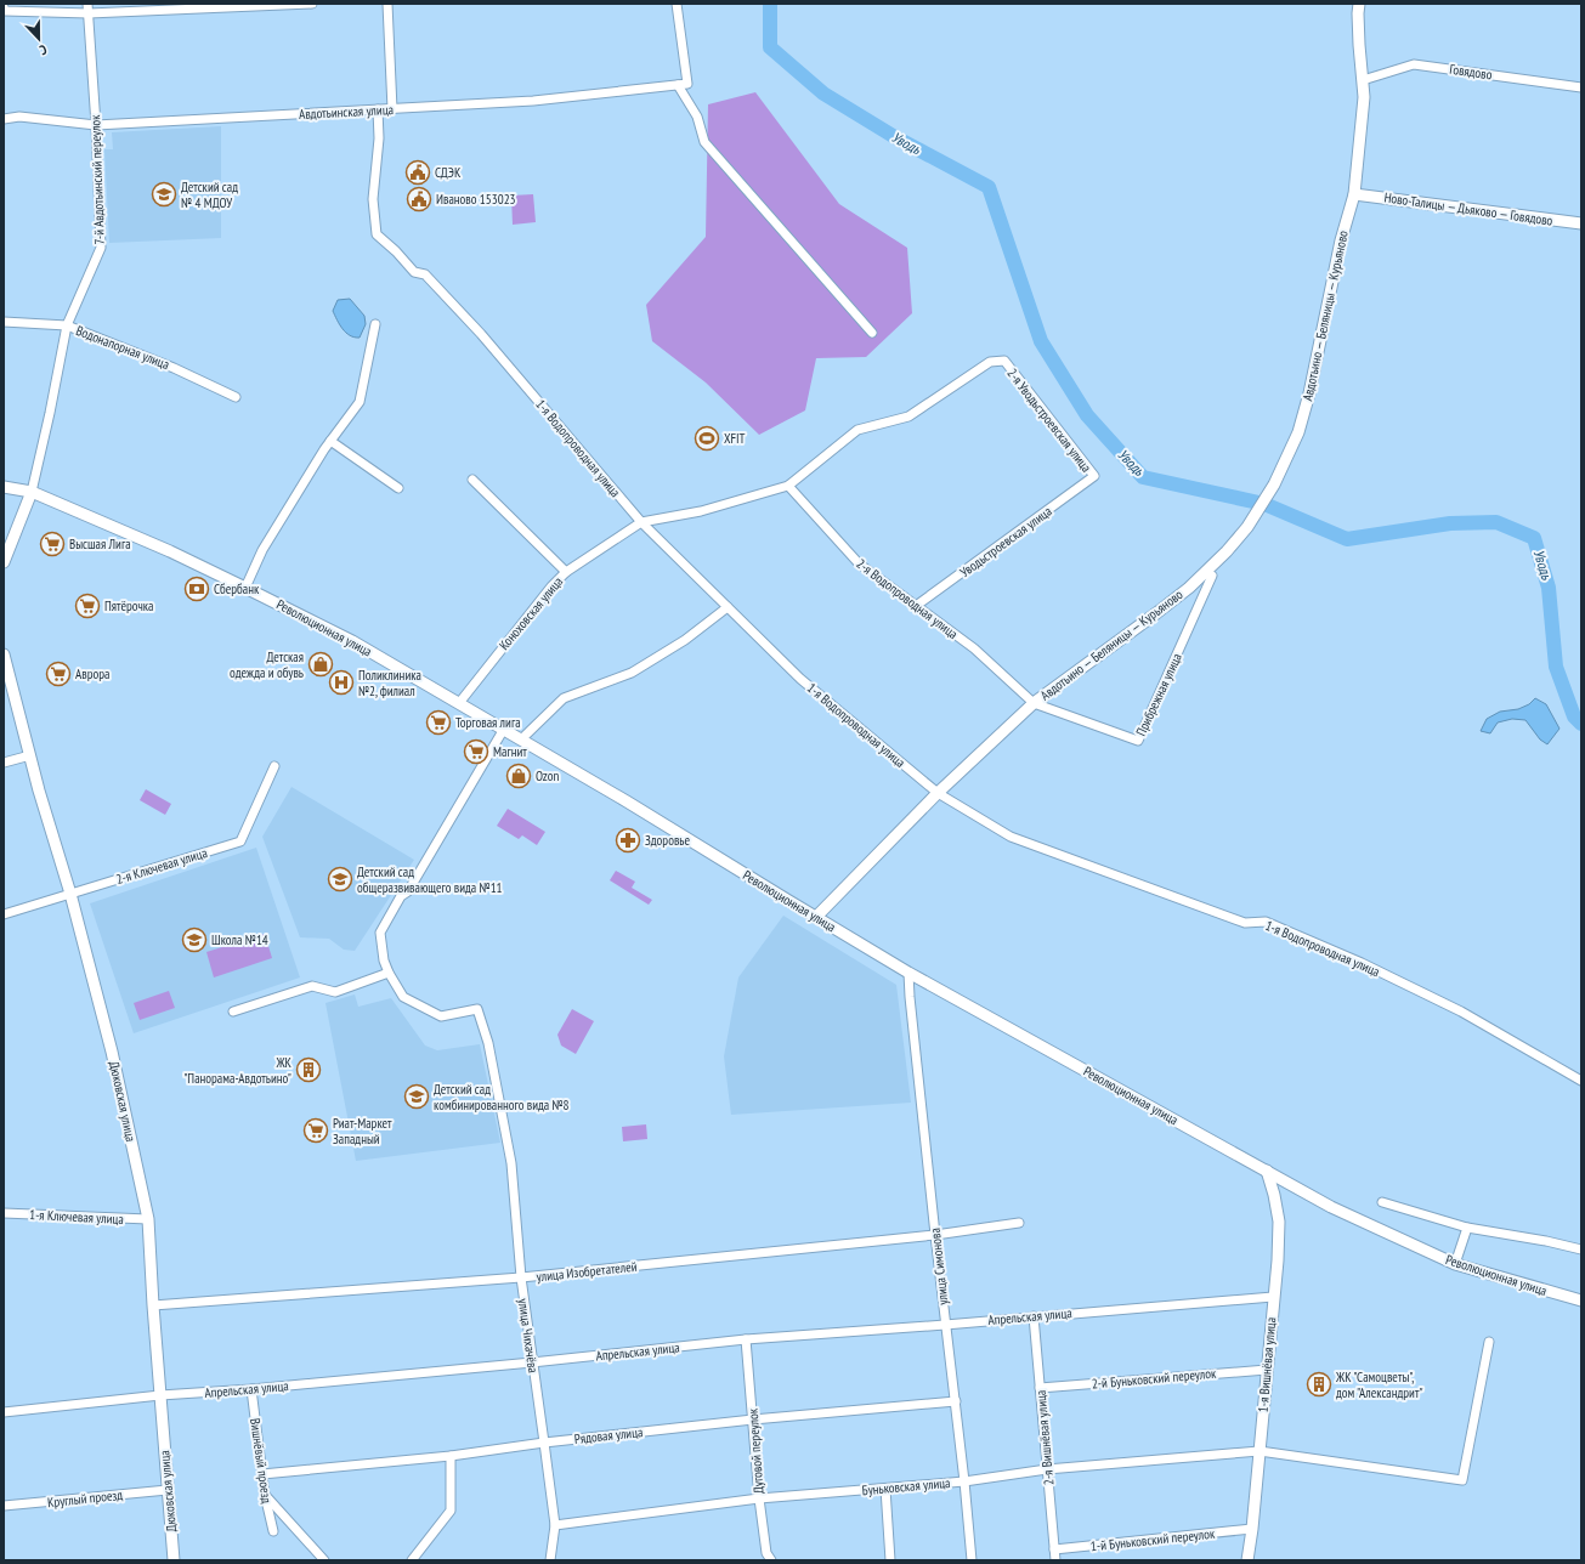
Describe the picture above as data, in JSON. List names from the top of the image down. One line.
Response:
{"streets":{"main road":["Ново-Талицы — Дьяково — Говядово","Авдотьино — Беляницы — Курьяново","Революционная улица","Дюковская улица","1-я Вишнёвая улица"],"street":["Говядово","Авдотьинская улица","7-й Авдотьинский переулок","Водонапорная улица","2-я Уводьстроевская улица","1-я Водопроводная улица","Уводьстроевская улица","2-я Водопроводная улица","Коноховская улица","Прибрежная улица","2-я Ключевая улица","1-я Ключевая улица","улица Симонова","улица Изобретателей","Апрельская улица","улица Чихачёва","2-й Буньковский переулок","Рядовая улица","2-я Вишнёвая улица","Дуговой переулок","Вишнёвый проезд","Буньковская улица","Круглый проезд","1-й Буньковский переулок"]},"crossings":[["Говядово","Авдотьино — Беляницы — Курьяново"],["Авдотьинская улица","7-й Авдотьинский переулок"],["Авдотьинская улица","1-я Водопроводная улица"],["7-й Авдотьинский переулок","Водонапорная улица"],["7-й Авдотьинский переулок","Революционная улица"],["Ново-Талицы — Дьяково — Говядово","Авдотьино — Беляницы — Курьяново"],["Авдотьино — Беляницы — Курьяново","1-я Водопроводная улица"],["Авдотьино — Беляницы — Курьяново","2-я Водопроводная улица"],["Авдотьино — Беляницы — Курьяново","Революционная улица"],["Авдотьино — Беляницы — Курьяново","Прибрежная улица"],["2-я Уводьстроевская улица","1-я Водопроводная улица"],["2-я Уводьстроевская улица","Уводьстроевская улица"],["2-я Уводьстроевская улица","2-я Водопроводная улица"],["2-я Уводьстроевская улица","Коноховская улица"],["1-я Водопроводная улица","Коноховская улица"],["Уводьстроевская улица","2-я Водопроводная улица"],["2-я Водопроводная улица","Прибрежная улица"],["Коноховская улица","Революционная улица"],["Революционная улица","улица Симонова"],["Революционная улица","1-я Вишнёвая улица"],["2-я Ключевая улица","Дюковская улица"],["Дюковская улица","1-я Ключевая улица"],["Дюковская улица","улица Изобретателей"],["Дюковская улица","Апрельская улица"],["Дюковская улица","Круглый проезд"],["улица Симонова","улица Изобретателей"],["улица Симонова","Апрельская улица"],["улица Симонова","Рядовая улица"],["улица Симонова","Буньковская улица"],["улица Изобретателей","улица Чихачёва"],["Апрельская улица","улица Чихачёва"],["Апрельская улица","1-я Вишнёвая улица"],["Апрельская улица","2-я Вишнёвая улица"],["Апрельская улица","Дуговой переулок"],["Апрельская улица","Вишнёвый проезд"],["улица Чихачёва","Рядовая улица"],["улица Чихачёва","Буньковская улица"],["1-я Вишнёвая улица","2-й Буньковский переулок"],["1-я Вишнёвая улица","Буньковская улица"],["1-я Вишнёвая улица","1-й Буньковский переулок"],["2-й Буньковский переулок","2-я Вишнёвая улица"],["Рядовая улица","Дуговой переулок"],["Рядовая улица","Вишнёвый проезд"],["2-я Вишнёвая улица","Буньковская улица"],["2-я Вишнёвая улица","1-й Буньковский переулок"],["Дуговой переулок","Буньковская улица"]],"water":["Уводь"],"places":{"public building":["СДЭК","Иваново 153023"],"school or university":["Детский сад № 4 МДОУ","Детский сад общеразвивающего вида №11","Школа №14","Детский сад комбинированного вида №8"],"sports":["XFIT"],"supermarket":["Высшая Лига","Пятёрочка","Аврора","Торговая лига","Магнит","Риат-Маркет Западный"],"bank":["Сбербанк"],"shop":["Детская одежда и обувь","Ozon"],"hospital":["Поликлиника №2, филиал"],"pharmacy":["Здоровье"],"building":["ЖК \"Панорама-Авдотьино\"","ЖК \"Самоцветы\", дом \"Александрит\""]},"north":"bottom"}
